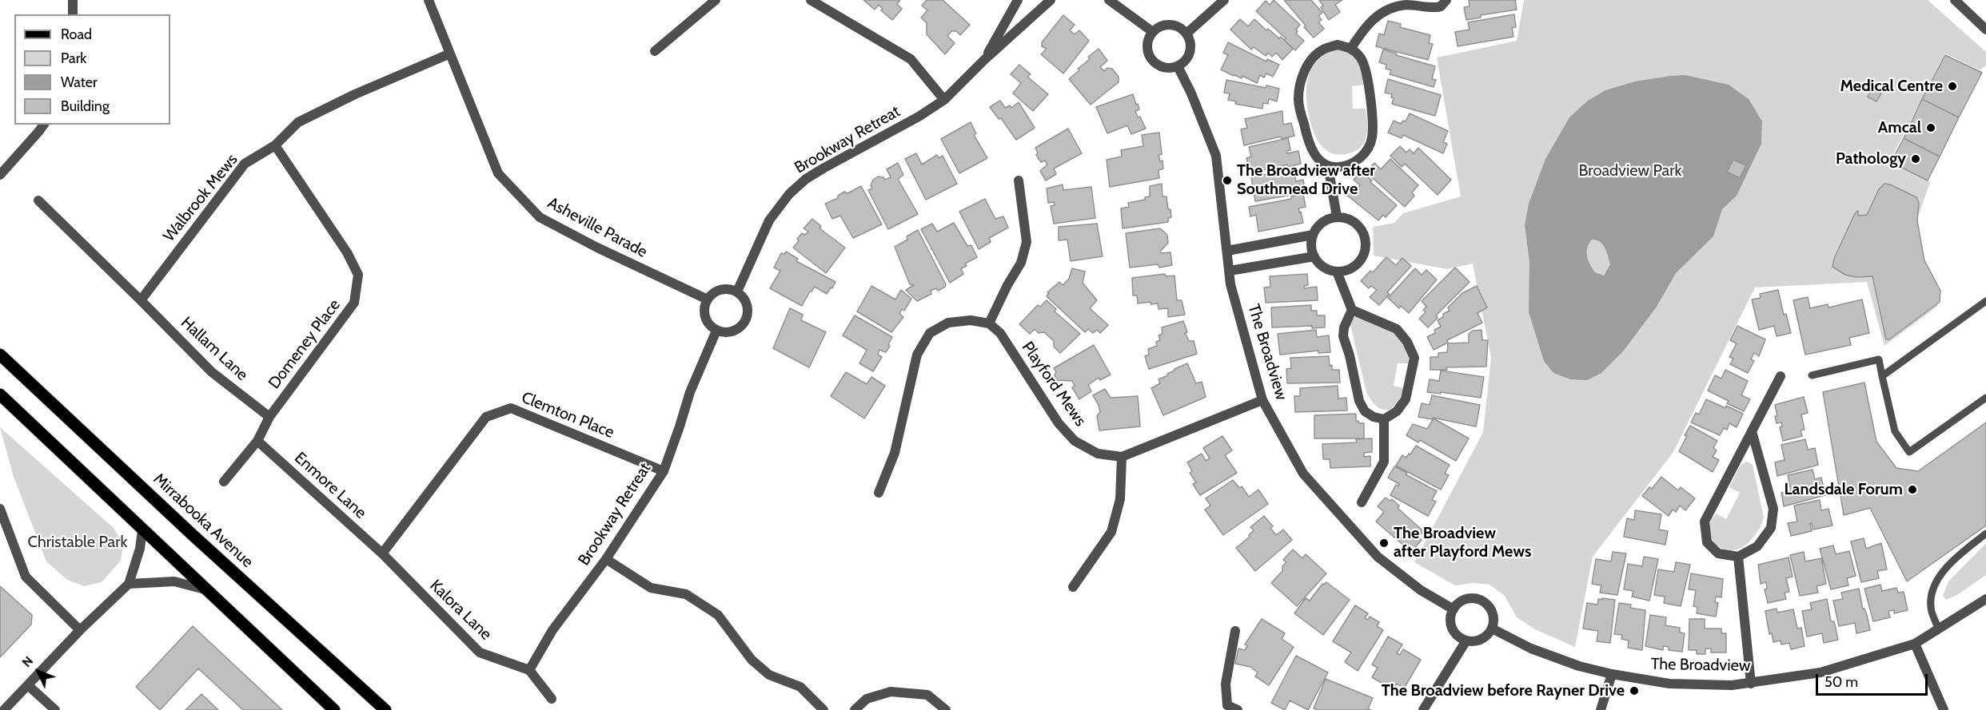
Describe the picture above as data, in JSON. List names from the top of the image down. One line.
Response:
{"streets":{"main road":["Mirrabooka Avenue"],"street":["Brookway Retreat","Walbrook Mews","Asheville Parade","Domeney Place","Hallam Lane","The Broadview","Playford Mews","Clemton Place","Enmore Lane","Kalora Lane"]},"crossings":[["Brookway Retreat","Asheville Parade"],["Brookway Retreat","Clemton Place"],["Brookway Retreat","Kalora Lane"],["Walbrook Mews","Asheville Parade"],["Walbrook Mews","Domeney Place"],["Walbrook Mews","Hallam Lane"],["Domeney Place","Hallam Lane"],["Domeney Place","Enmore Lane"],["The Broadview","Playford Mews"],["Clemton Place","Enmore Lane"],["Clemton Place","Kalora Lane"],["Enmore Lane","Kalora Lane"]],"parks":["Broadview Park","Christable Park"],"places":["Medical Centre","Amcal","Pathology","The Broadview after Southmead Drive","Landsdale Forum","The Broadview after Playford Mews","The Broadview before Rayner Drive"],"legend":["Road","Park","Water","Building"],"scale_bar":"50 m","north":"top left"}
